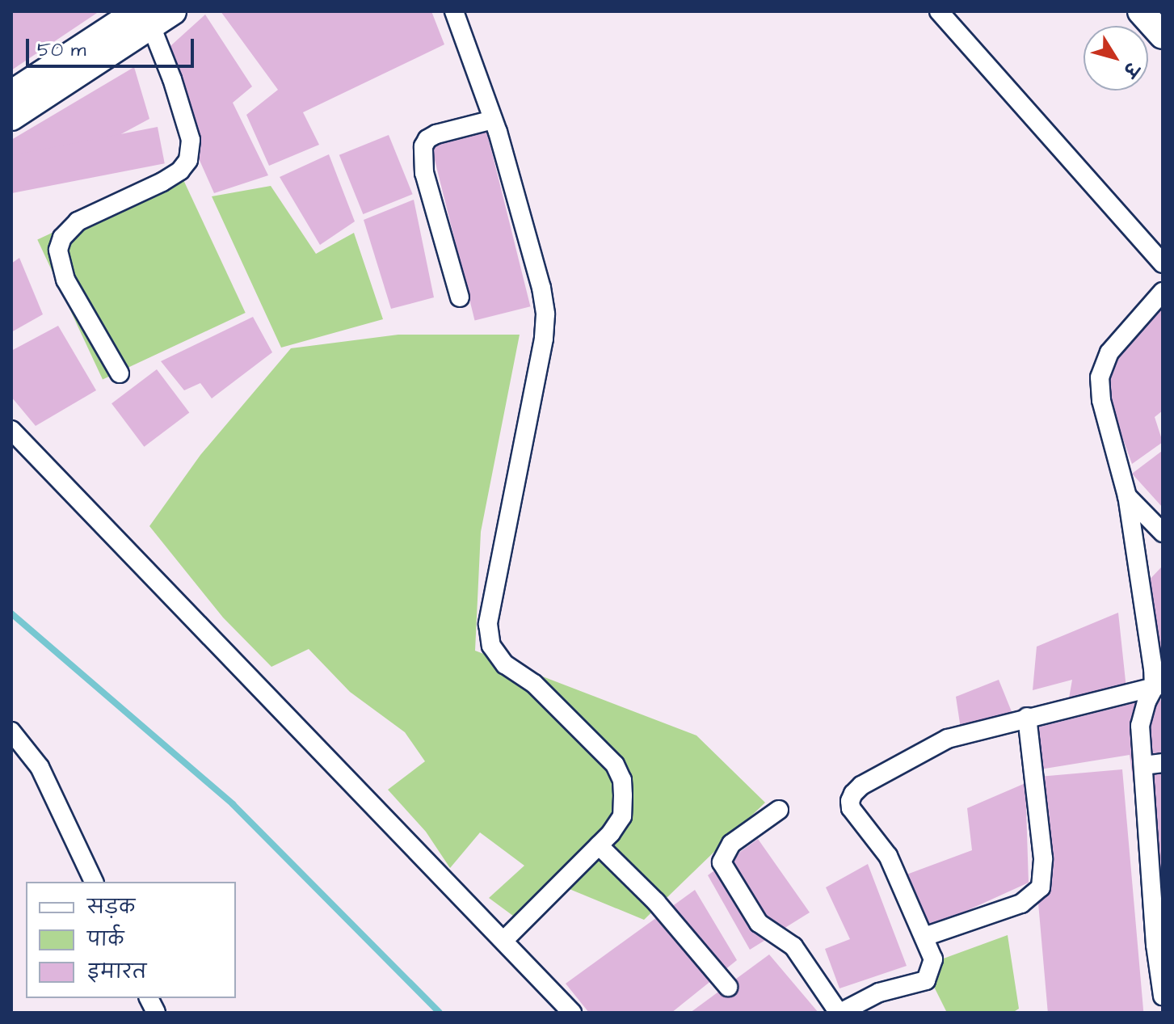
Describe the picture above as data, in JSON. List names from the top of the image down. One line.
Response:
{"legend":["सड़क","पार्क","इमारत"],"scale_bar":"50 m","north":"bottom right"}
